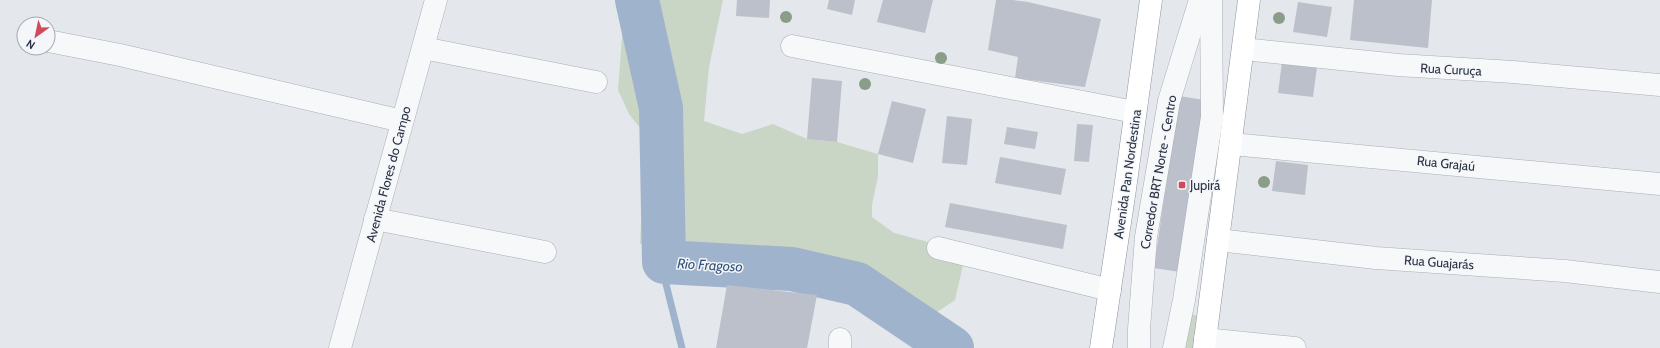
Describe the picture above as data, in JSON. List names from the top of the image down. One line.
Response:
{"streets":{"highway":["Avenida Pan Nordestina"],"street":["Rua Curuça","Rua Grajaú","Corredor BRT Norte - Centro","Avenida Flores do Campo","Rua Guajarás"]},"water":["Rio Fragoso"],"places":{"transit":["Jupirá"]},"north":"bottom left"}
